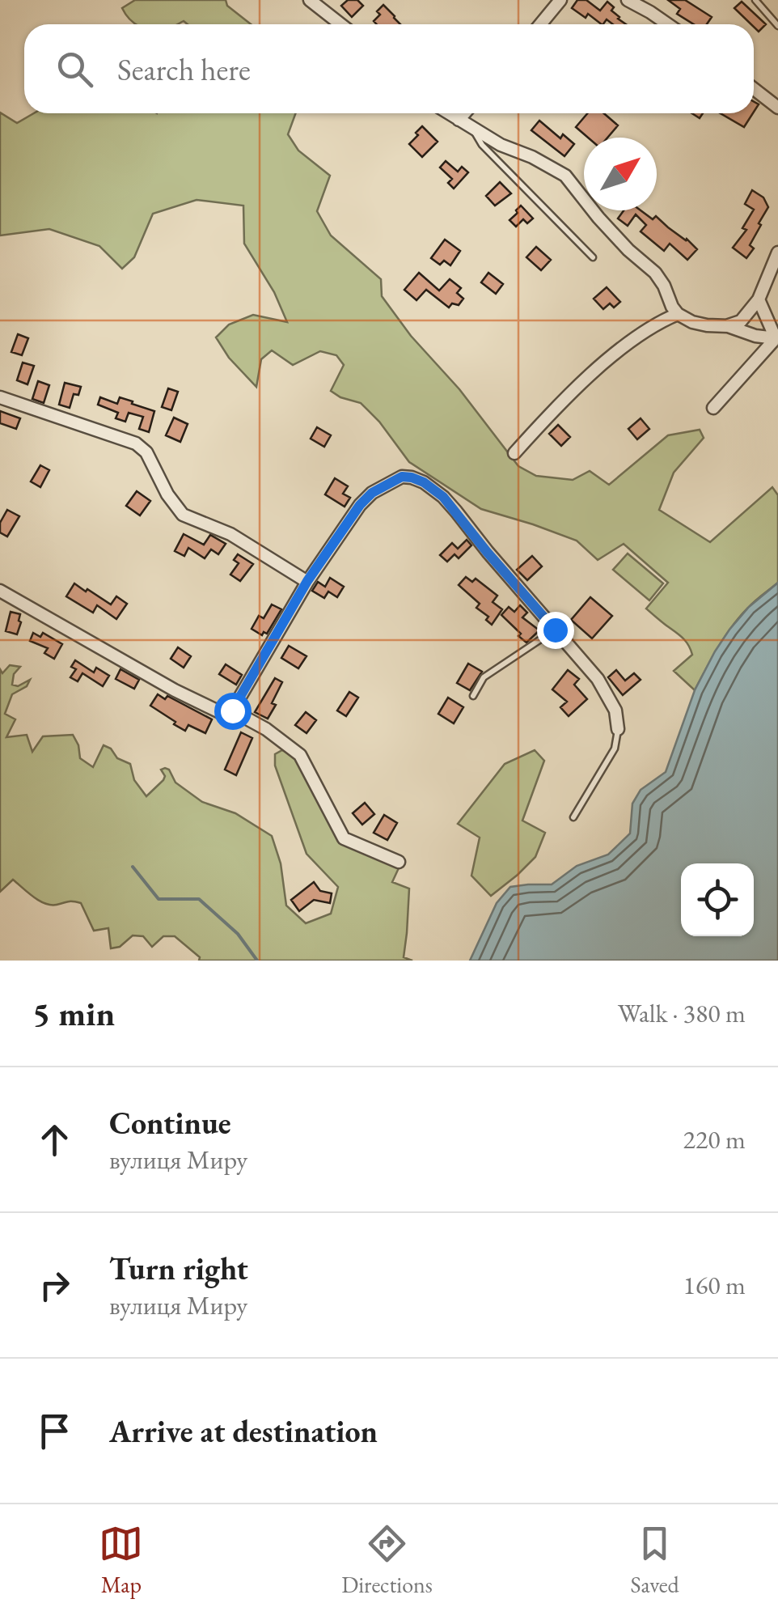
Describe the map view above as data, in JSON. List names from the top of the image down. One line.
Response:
{"north":"top right","page":{"search":"Search here","heading":["5 min","Walk · 380 m"],"list":[["Continue","вулиця Миру","220 m"],["Turn right","вулиця Миру","160 m"],"Arrive at destination"],"nav":["Map","Directions","Saved"]}}
